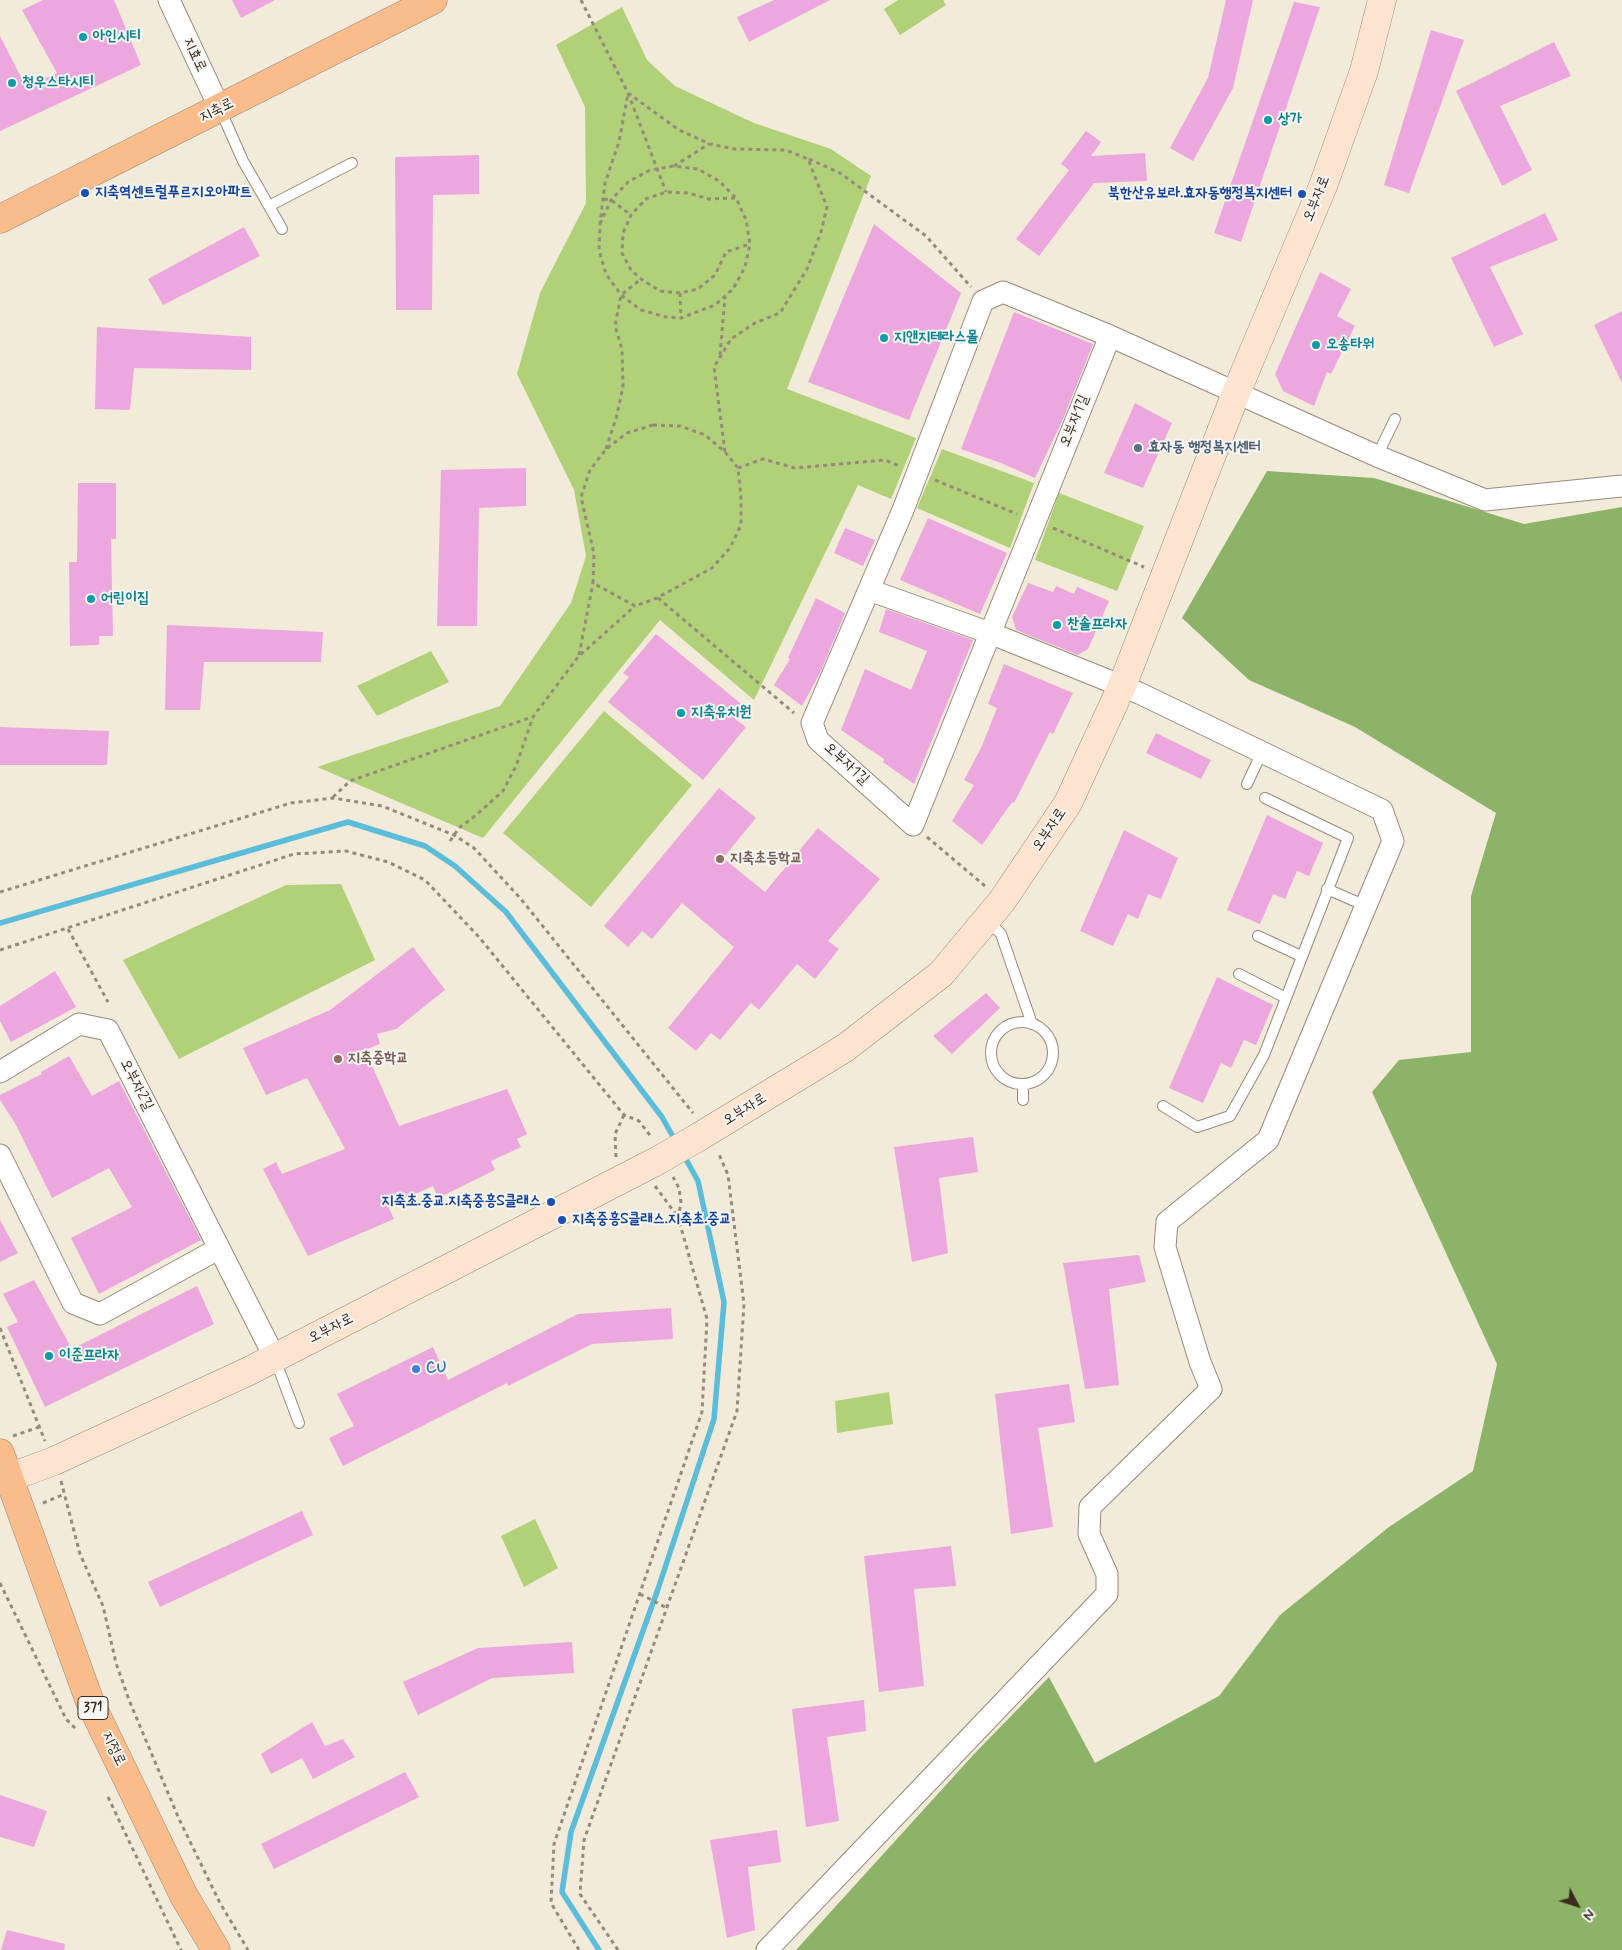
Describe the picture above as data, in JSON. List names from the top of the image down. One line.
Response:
{"streets":{"main road":["지축로","오부자로","371","지정로"],"street":["지효로","오부자1길","오부자2길"]},"crossings":[["지효로","지축로"],["오부자로","오부자2길"],["오부자로","지정로"]],"places":["아인시티","청우스타시티","상가","지축역센트럴푸르지오아파트","북한산유보라.효자동행정복지센터","지앤지테라스몰","오송타워","효자동 행정복지센터","어린이집","찬솔프라자","지축유치원","지축초등학교","지축중학교","지축초.중교.지축중흥S클래스","지축중흥S클래스.지축초.중교","이준프라자","CU"],"north":"bottom right"}
